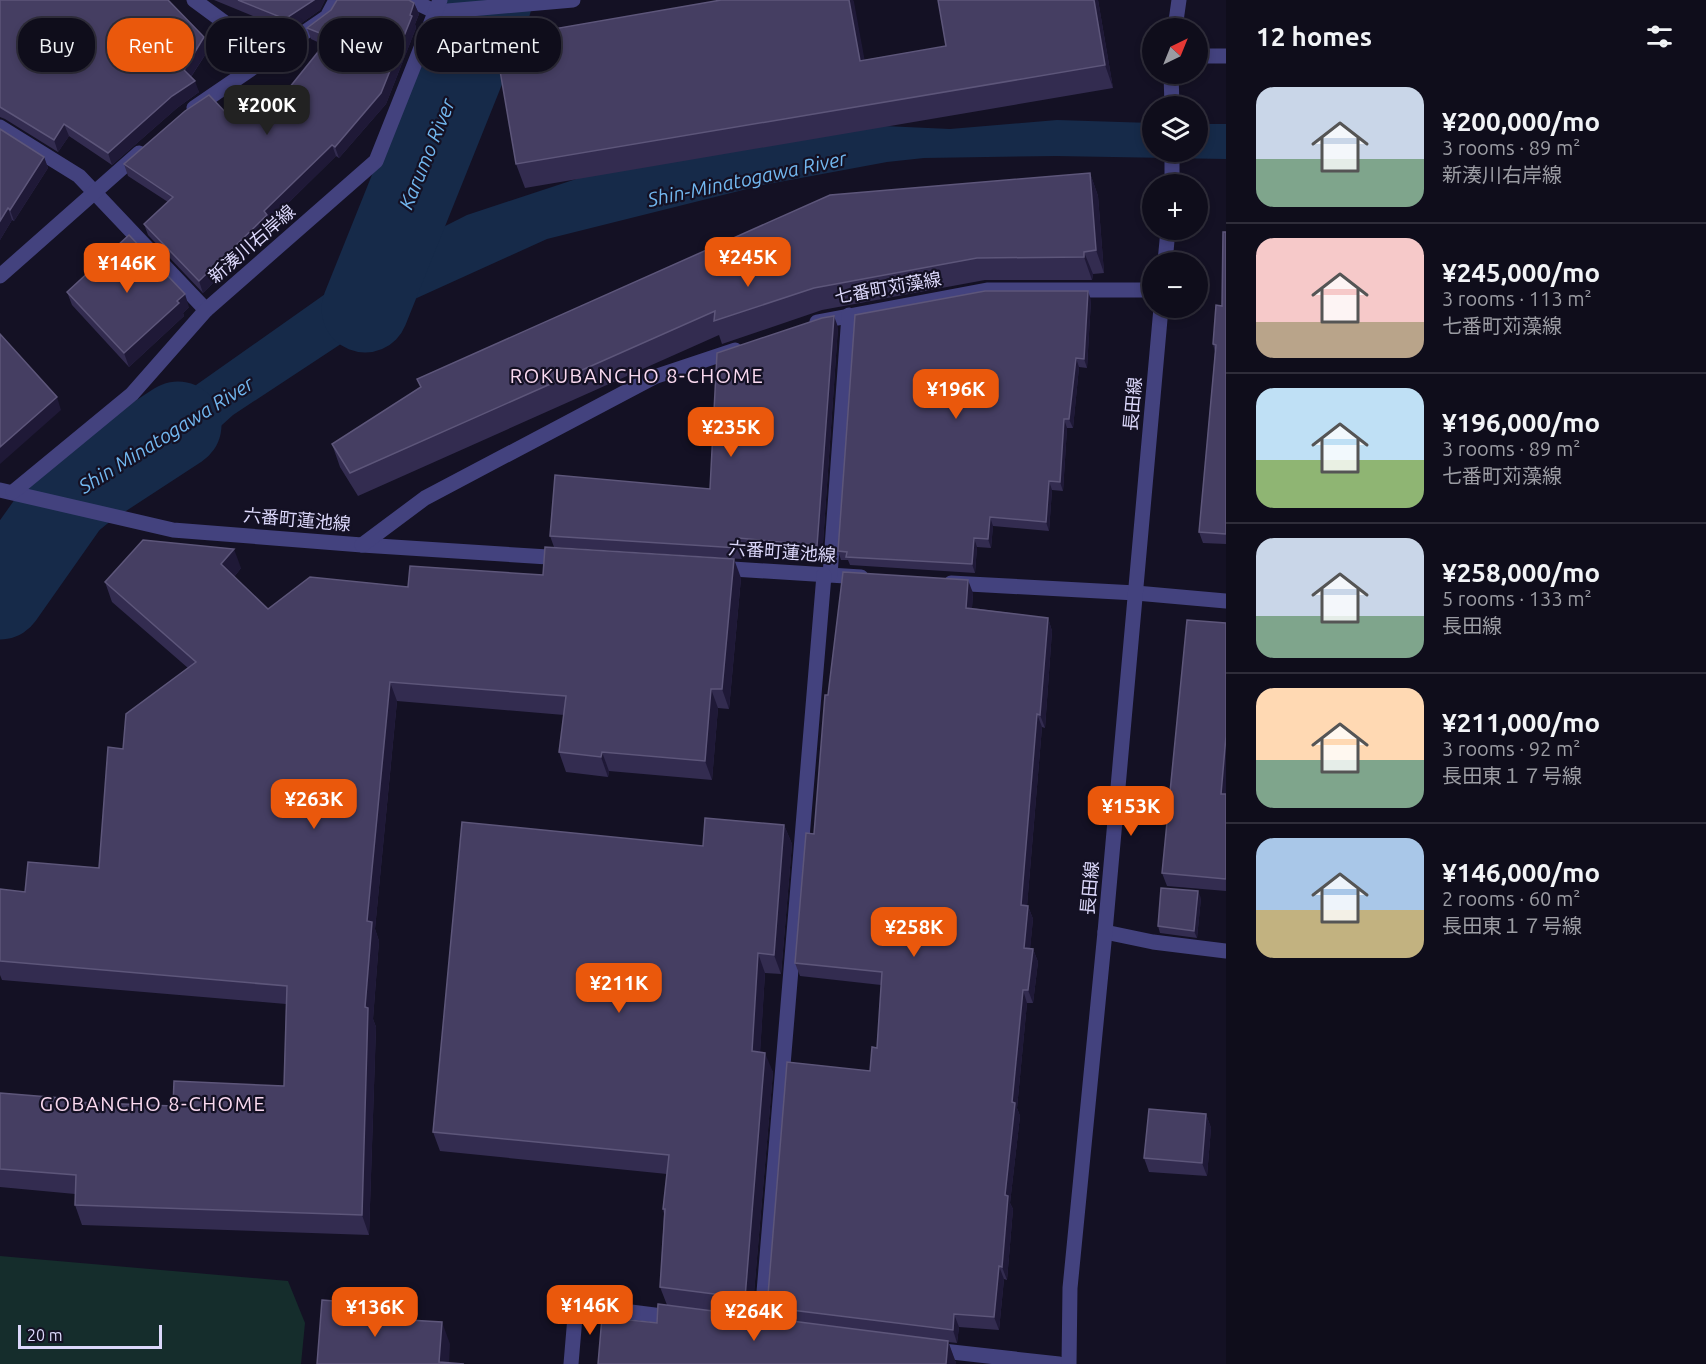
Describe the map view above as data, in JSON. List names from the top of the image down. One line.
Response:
{"streets":{"street":["新湊川右岸線","七番町苅藻線","長田線","六番町蓮池線"]},"crossings":[["新湊川右岸線","六番町蓮池線"]],"districts":["ROKUBANCHO 8-CHOME","GOBANCHO 8-CHOME"],"water":["Karumo River","Shin-Minatogawa River","Shin Minatogawa River"],"scale_bar":"20 m","north":"top right","page":{"heading":"12 homes","map_buttons":["+","−"],"chip":["Buy","Rent","Filters","New","Apartment"],"list":[{"name":"¥200,000/mo","note":"3 rooms · 89 m² · 新湊川右岸線"},{"name":"¥245,000/mo","note":"3 rooms · 113 m² · 七番町苅藻線"},{"name":"¥196,000/mo","note":"3 rooms · 89 m² · 七番町苅藻線"},{"name":"¥258,000/mo","note":"5 rooms · 133 m² · 長田線"},{"name":"¥211,000/mo","note":"3 rooms · 92 m² · 長田東１７号線"},{"name":"¥146,000/mo","note":"2 rooms · 60 m² · 長田東１７号線"}],"price":["¥200K","¥245K","¥146K","¥196K","¥235K","¥263K","¥153K","¥258K","¥211K","¥146K","¥136K","¥264K"],"scale":"20 m"}}
